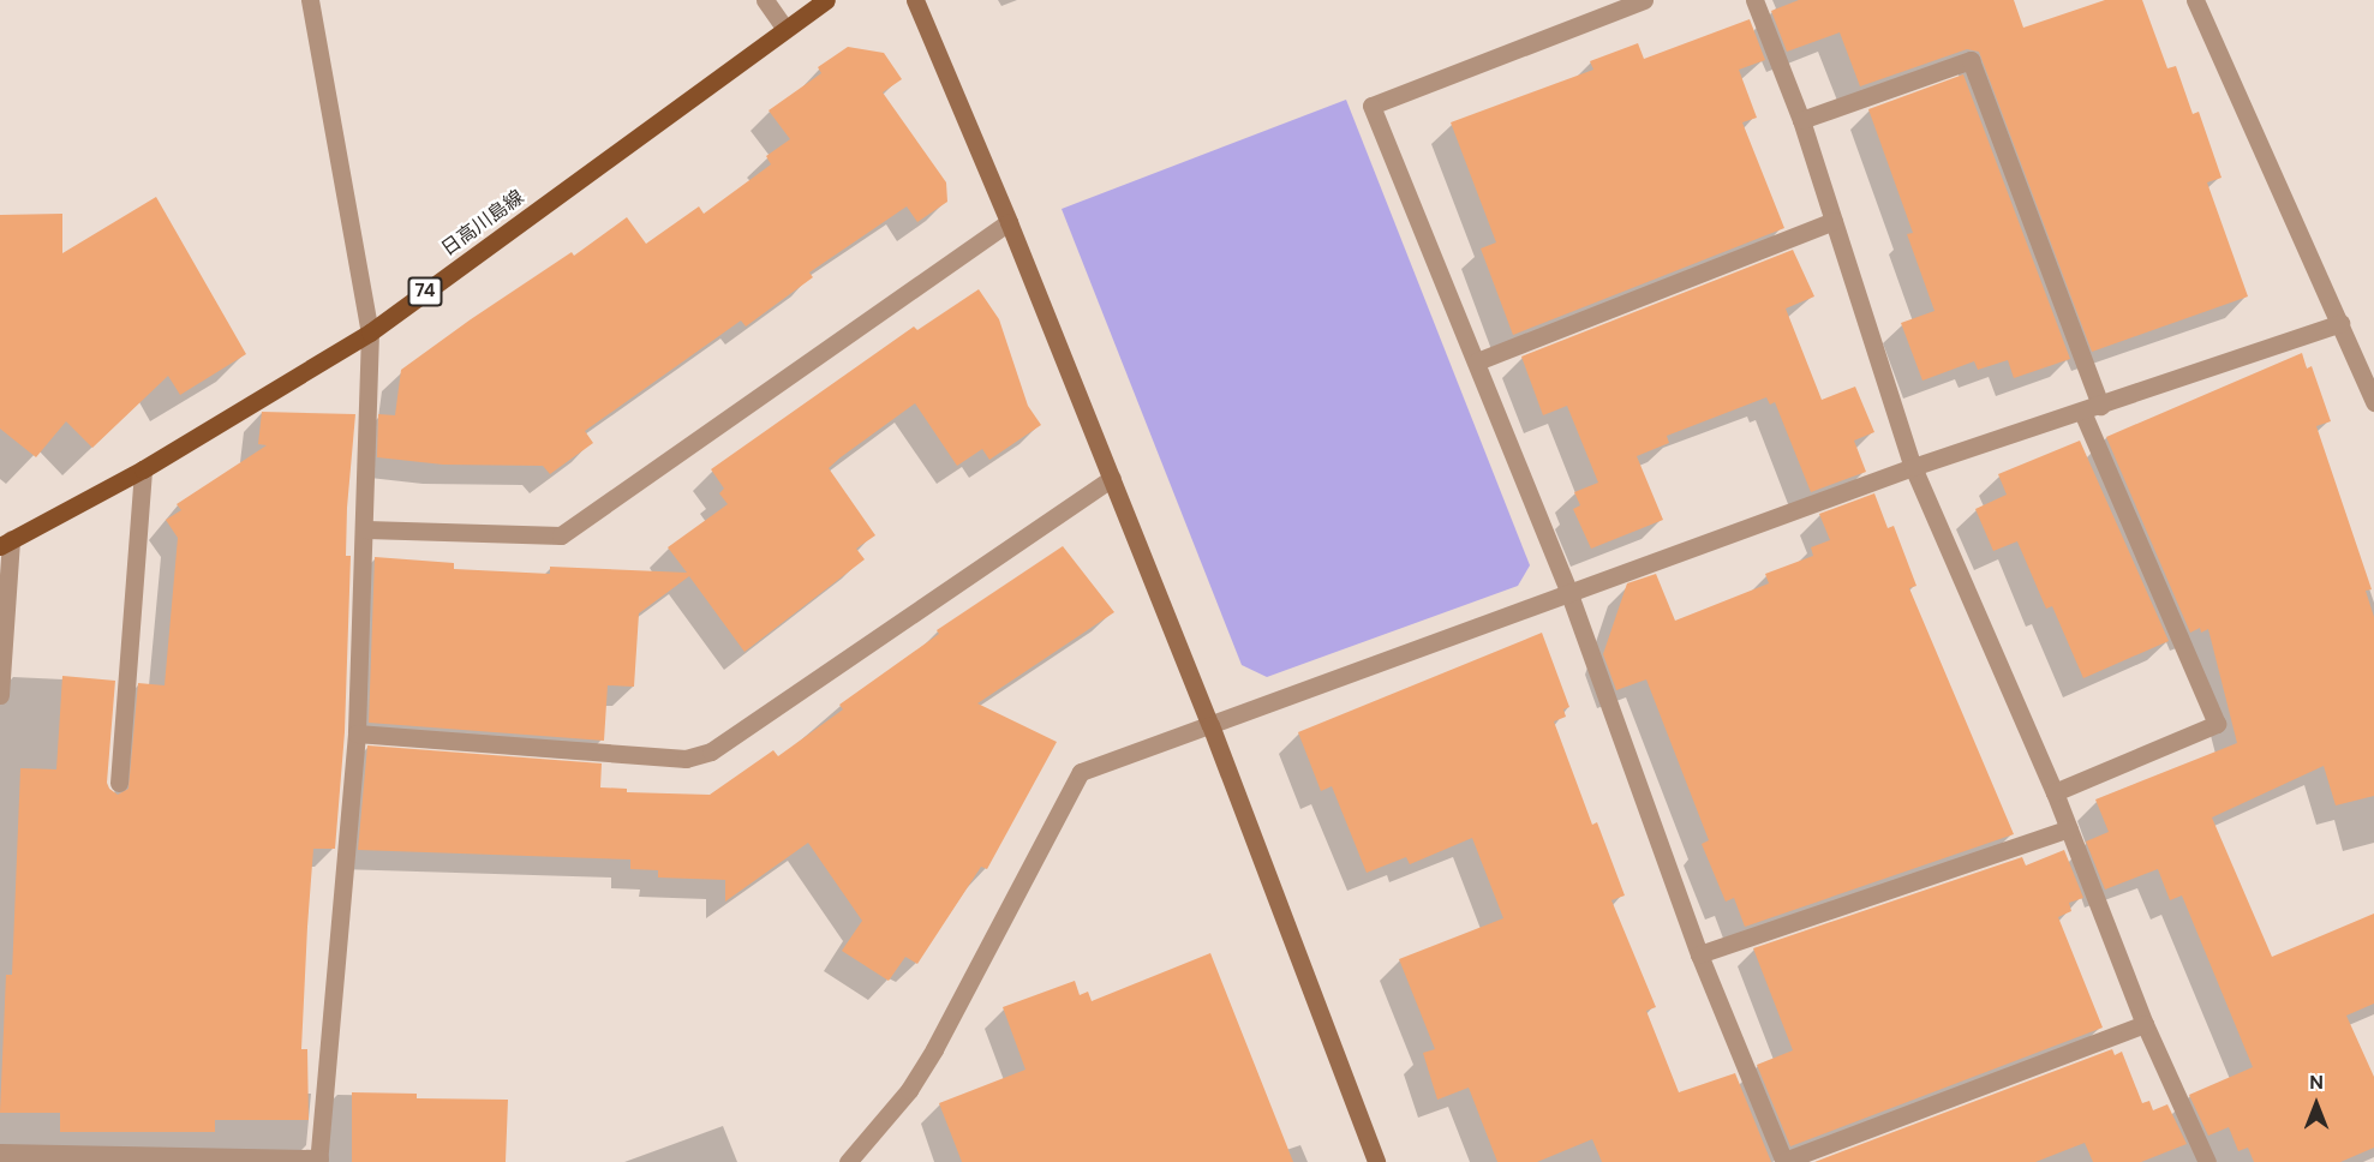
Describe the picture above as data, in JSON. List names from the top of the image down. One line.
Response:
{"streets":{"main road":["日高川島線","74"]},"north":"top"}
